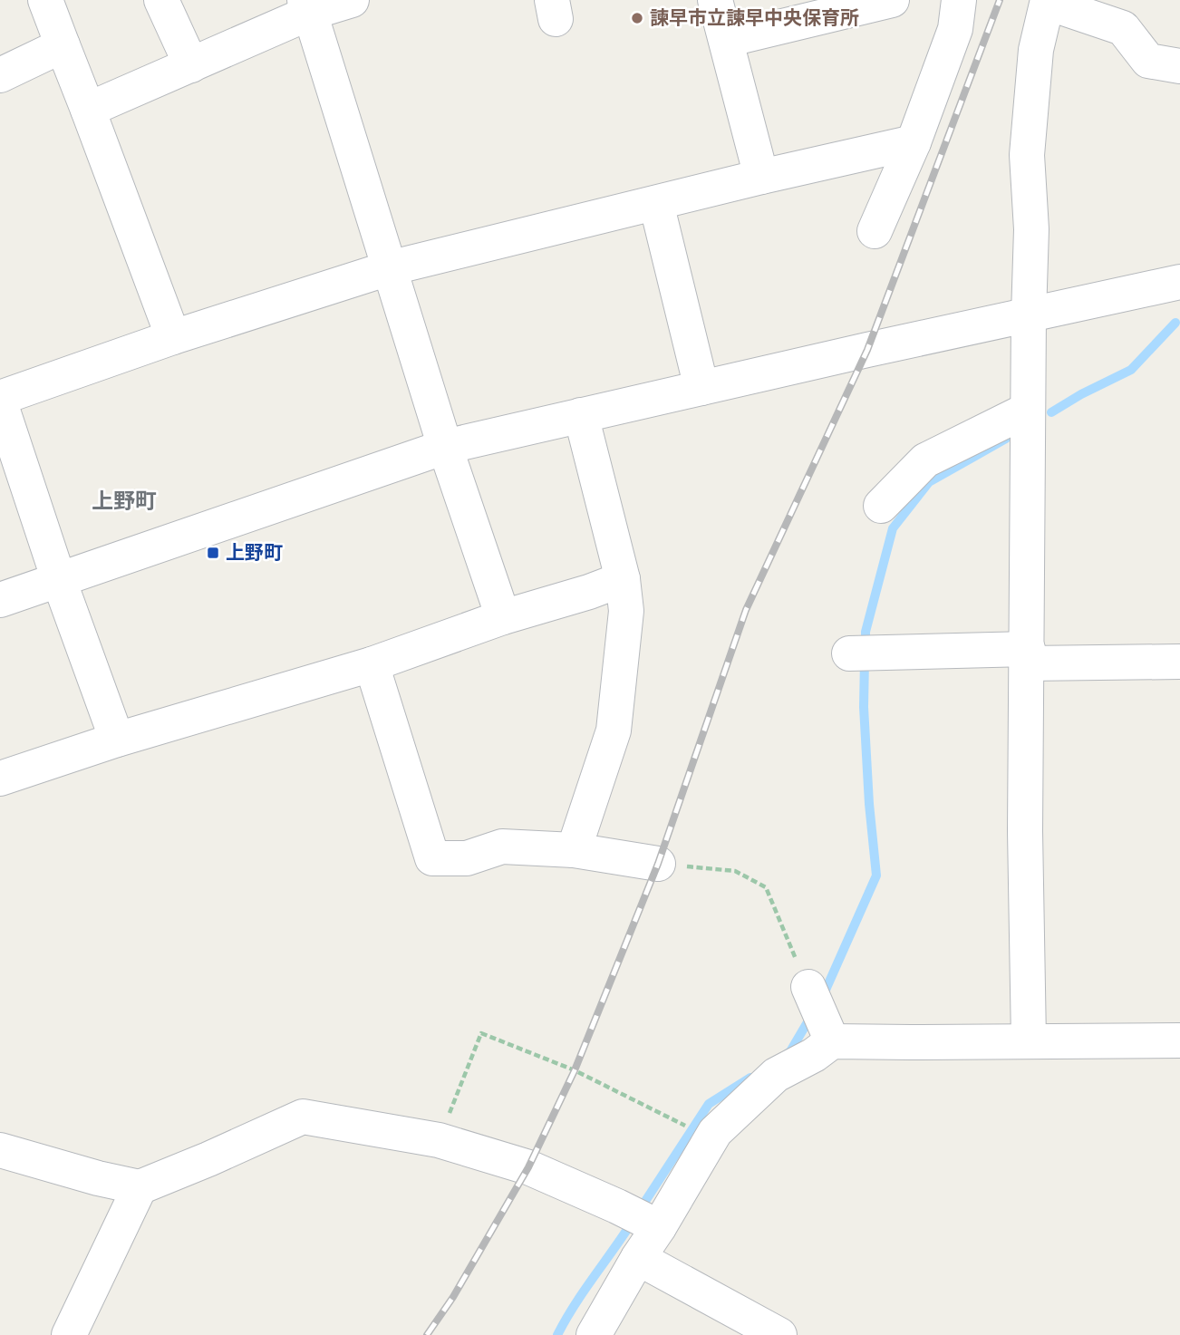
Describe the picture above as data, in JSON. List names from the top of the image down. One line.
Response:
{"districts":["上野町"],"places":{"other":["諫早市立諫早中央保育所"],"transit":["上野町"]}}
